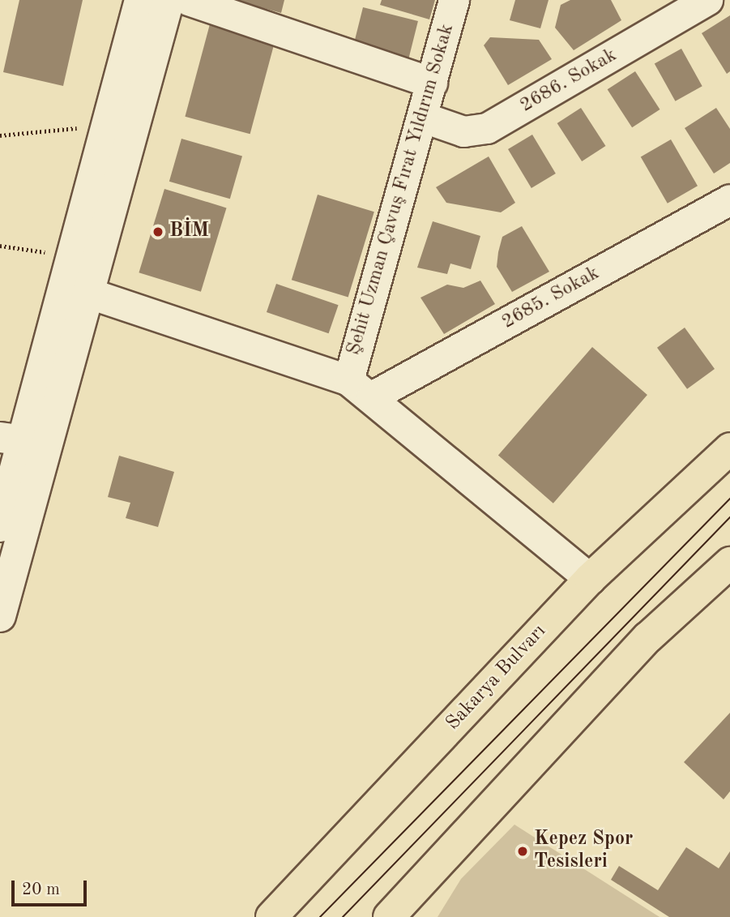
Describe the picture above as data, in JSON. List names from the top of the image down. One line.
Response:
{"streets":{"main road":["Sakarya Bulvarı"],"street":["2686. Sokak","Şehit Uzman Çavuş Fırat Yıldırım Sokak","2685. Sokak"]},"crossings":[["2686. Sokak","Şehit Uzman Çavuş Fırat Yıldırım Sokak"],["Şehit Uzman Çavuş Fırat Yıldırım Sokak","2685. Sokak"]],"places":["BİM","Kepez Spor Tesisleri"],"scale_bar":"20 m"}
